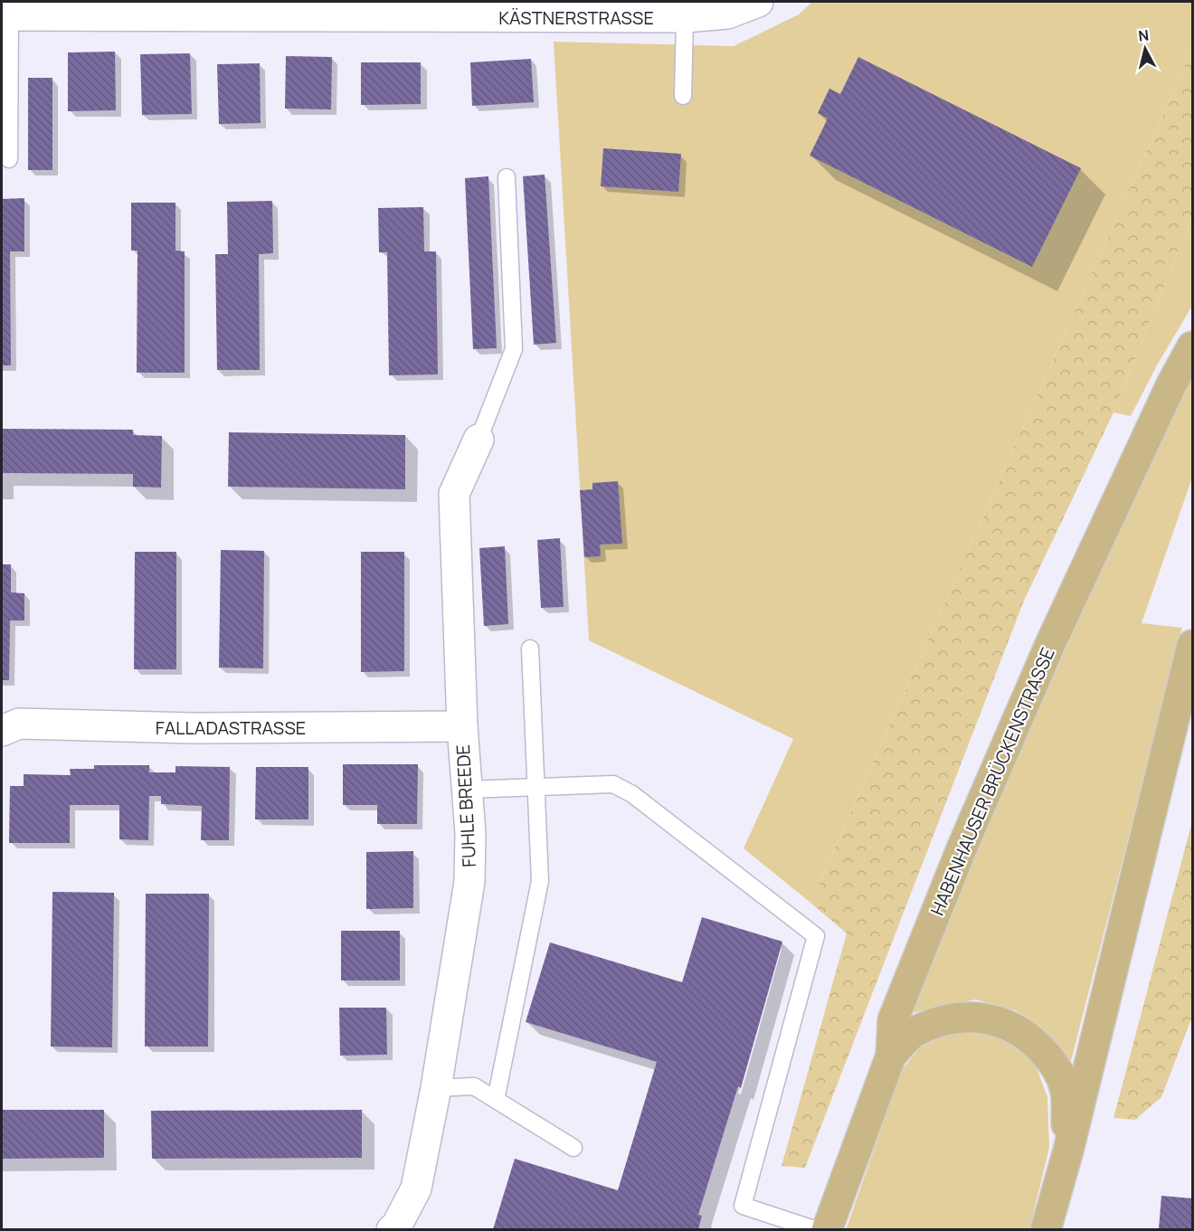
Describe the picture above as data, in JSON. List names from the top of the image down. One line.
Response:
{"streets":{"main road":["HABENHAUSER BRÜCKENSTRASSE"],"street":["KÄSTNERSTRASSE","FALLADASTRASSE","FUHLE BREEDE"]},"crossings":[["FALLADASTRASSE","FUHLE BREEDE"]],"north":"top"}
